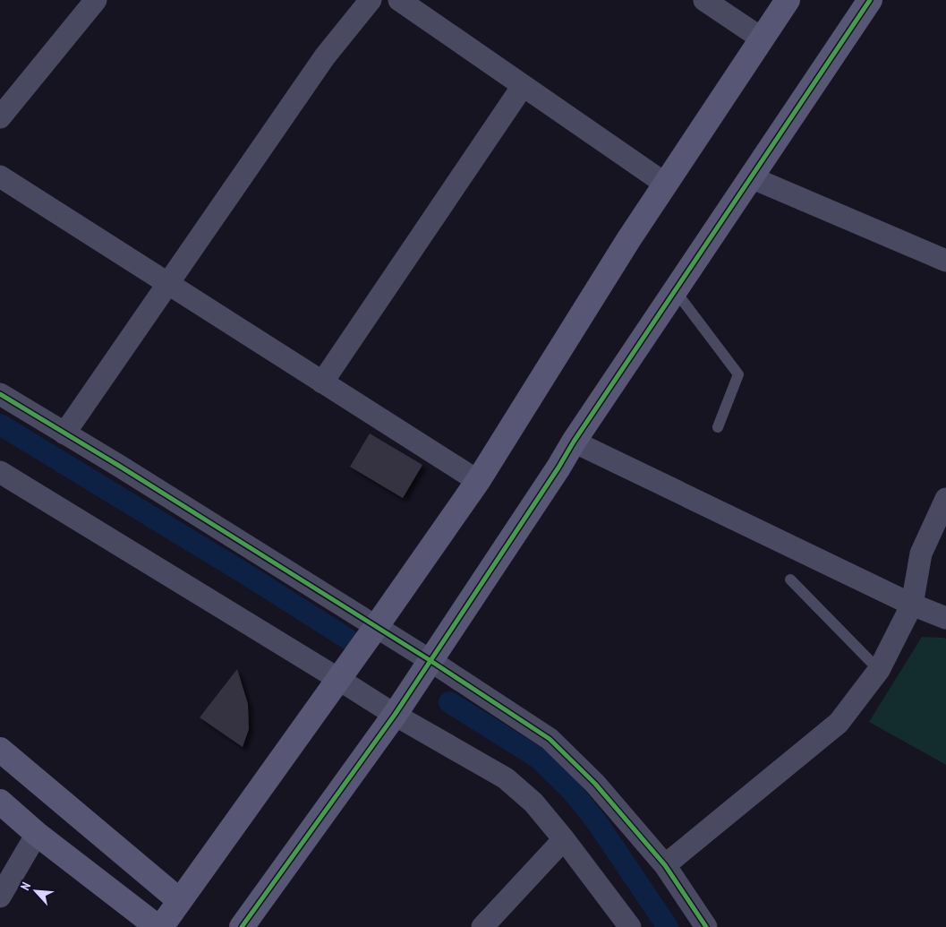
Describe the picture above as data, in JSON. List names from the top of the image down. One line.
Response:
{"north":"top left"}
